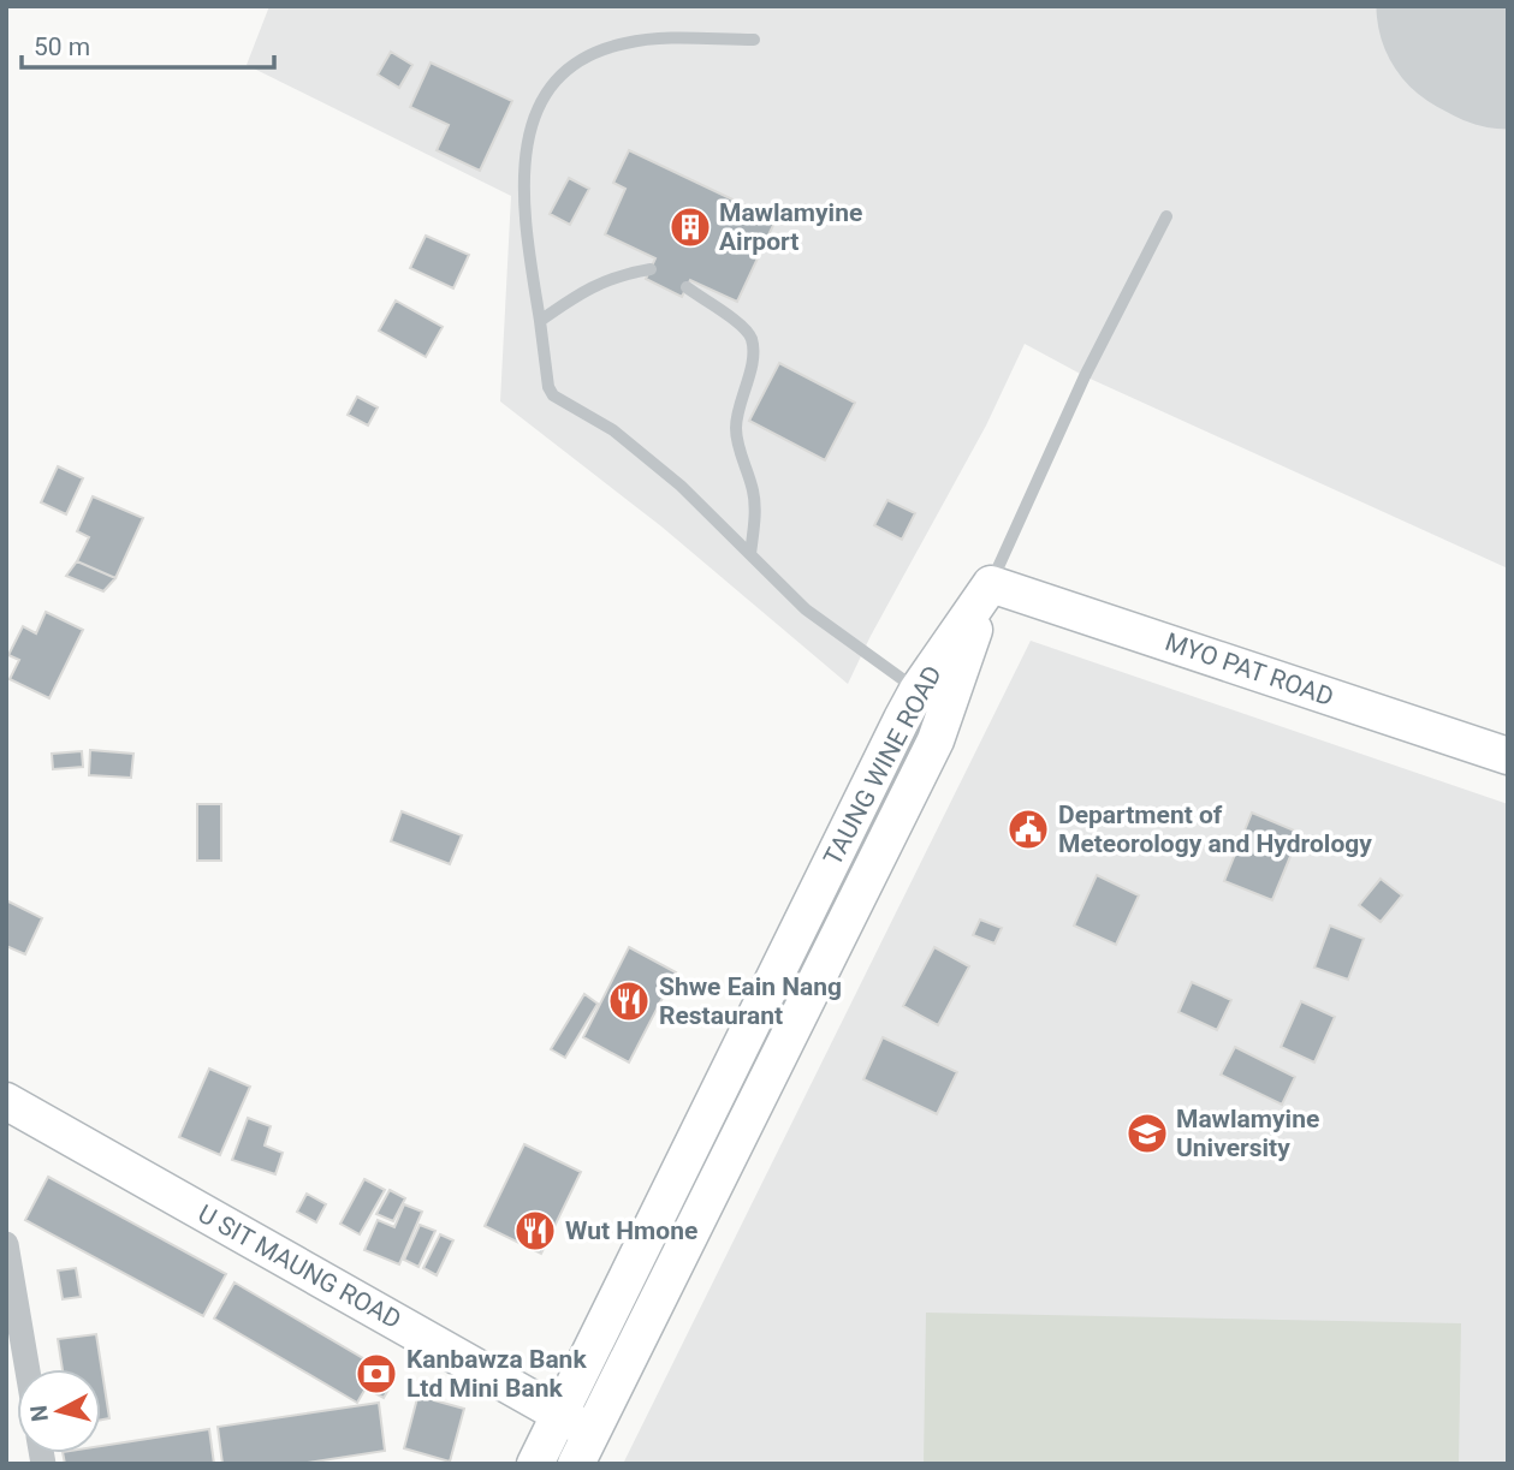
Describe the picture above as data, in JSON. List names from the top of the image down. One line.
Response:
{"streets":{"main road":["MYO PAT ROAD","TAUNG WINE ROAD","U SIT MAUNG ROAD"]},"crossings":[["MYO PAT ROAD","TAUNG WINE ROAD"],["TAUNG WINE ROAD","U SIT MAUNG ROAD"]],"places":{"building":["Mawlamyine Airport"],"public building":["Department of Meteorology and Hydrology"],"restaurant":["Shwe Eain Nang Restaurant","Wut Hmone"],"school or university":["Mawlamyine University"],"bank":["Kanbawza Bank Ltd Mini Bank"]},"scale_bar":"50 m","north":"left"}
